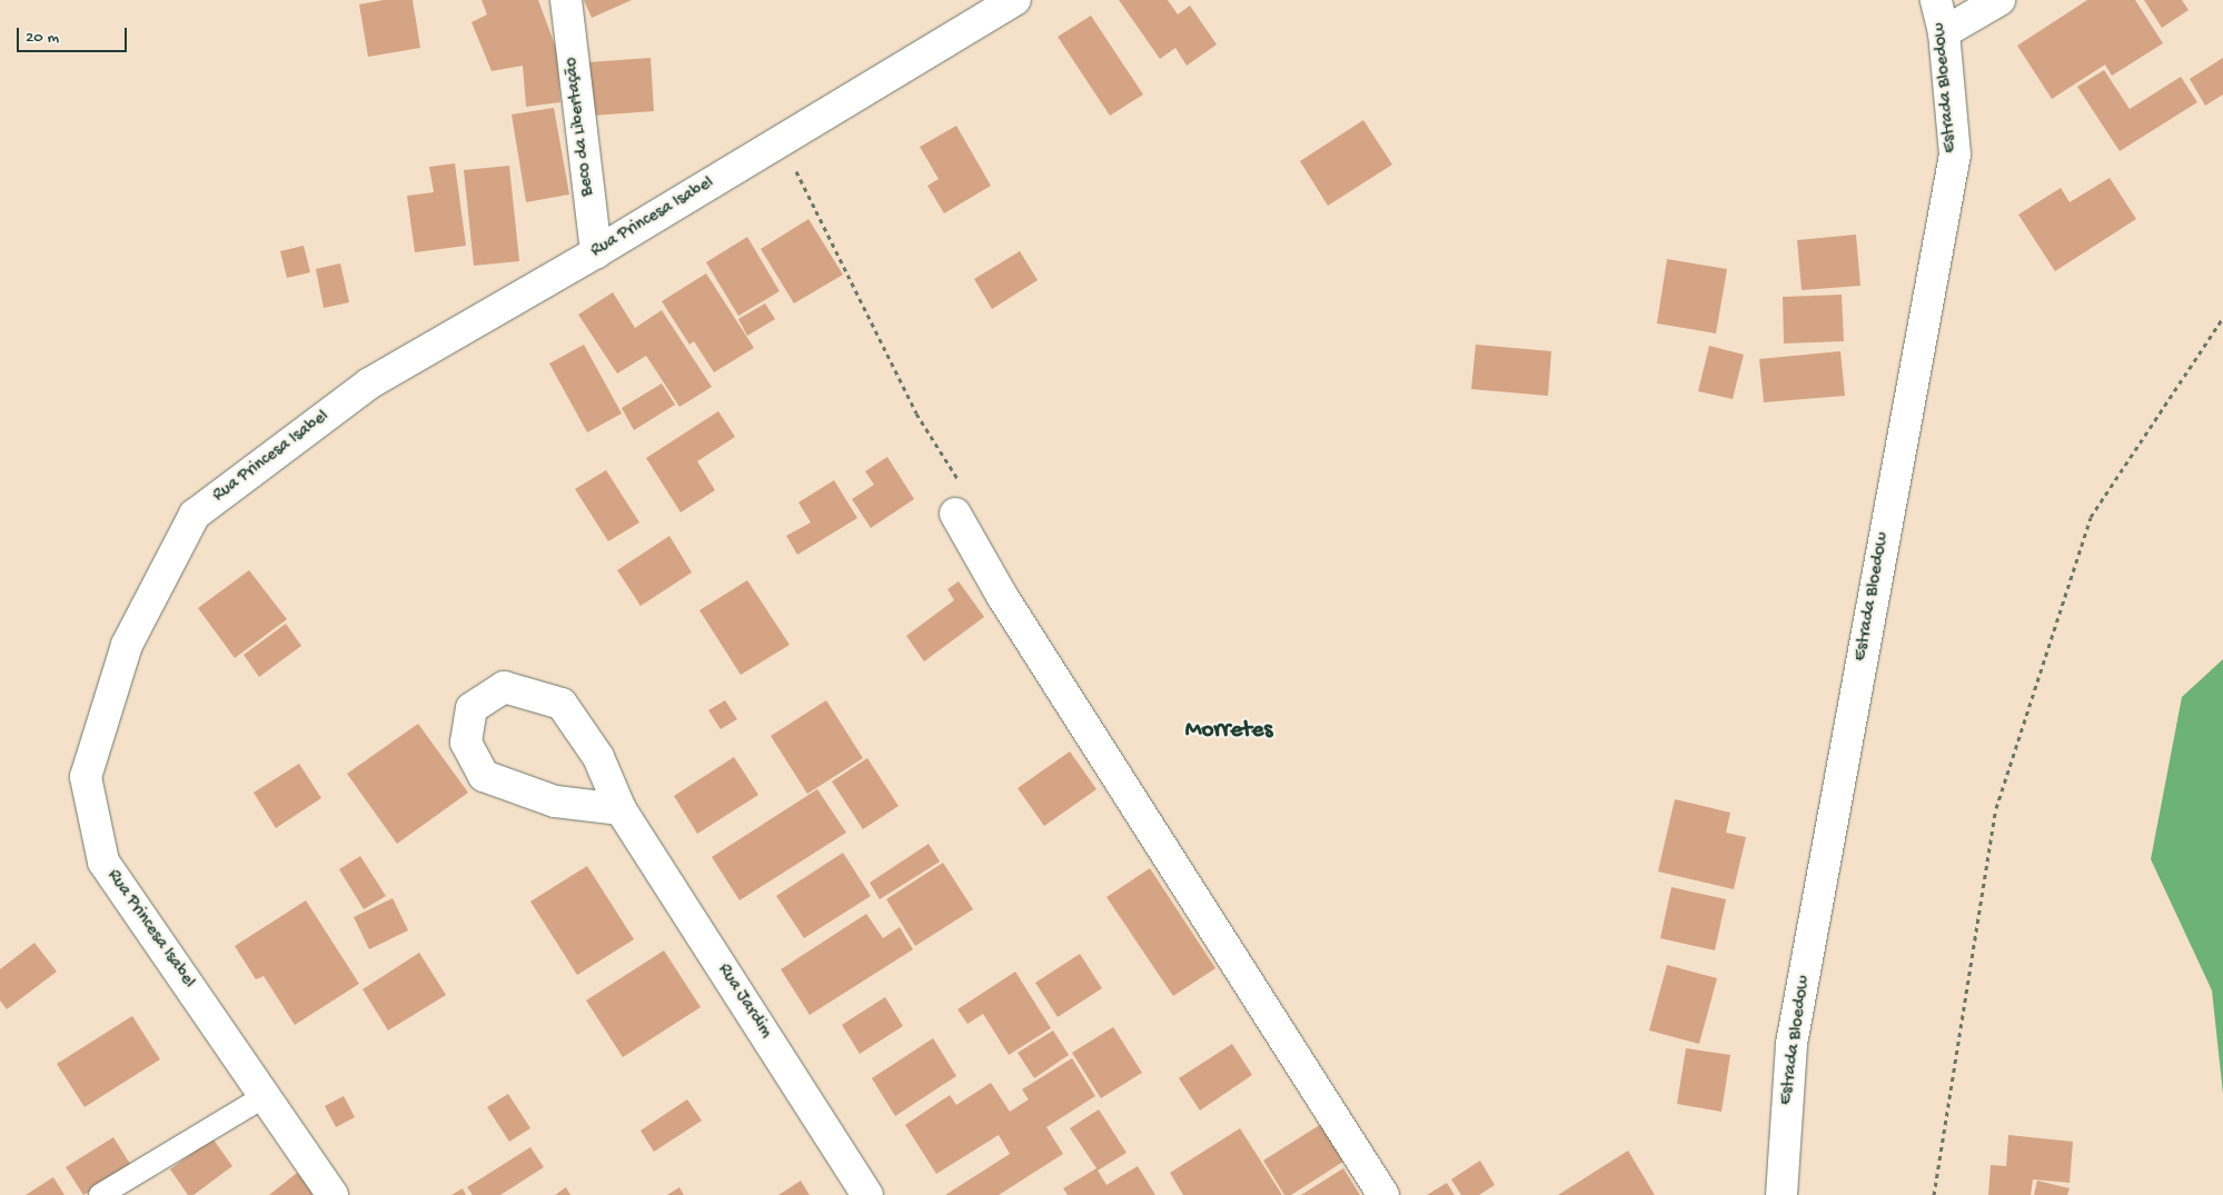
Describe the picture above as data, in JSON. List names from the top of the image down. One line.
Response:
{"streets":{"street":["Estrada Bloedow","Beco da Libertação","Rua Princesa Isabel","Rua Jardim"]},"crossings":[["Beco da Libertação","Rua Princesa Isabel"]],"districts":["Morretes"],"scale_bar":"20 m"}
